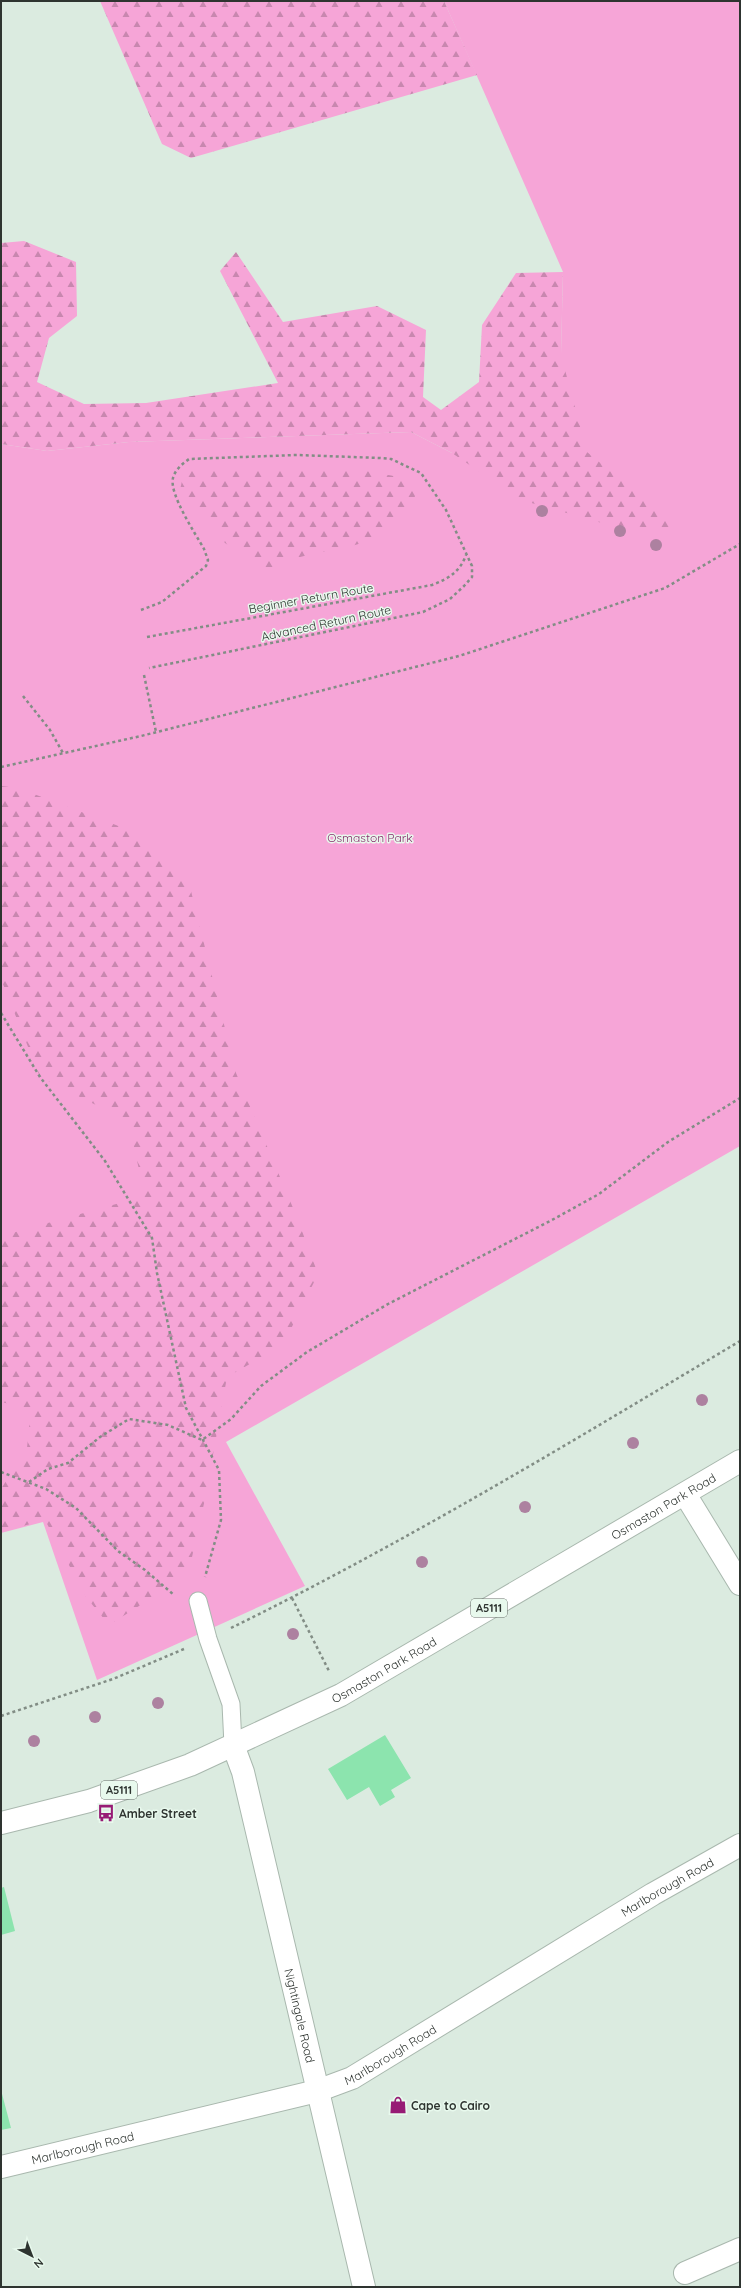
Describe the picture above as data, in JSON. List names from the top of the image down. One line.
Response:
{"streets":{"main road":["Osmaston Park Road","A5111","Marlborough Road","Nightingale Road"],"path":["Beginner Return Route","Advanced Return Route"]},"crossings":[["Beginner Return Route","Advanced Return Route"],["Osmaston Park Road","Nightingale Road"],["Marlborough Road","Nightingale Road"]],"parks":["Osmaston Park"],"places":{"bus stop":["Amber Street"],"shop":["Cape to Cairo"]},"north":"bottom right"}
